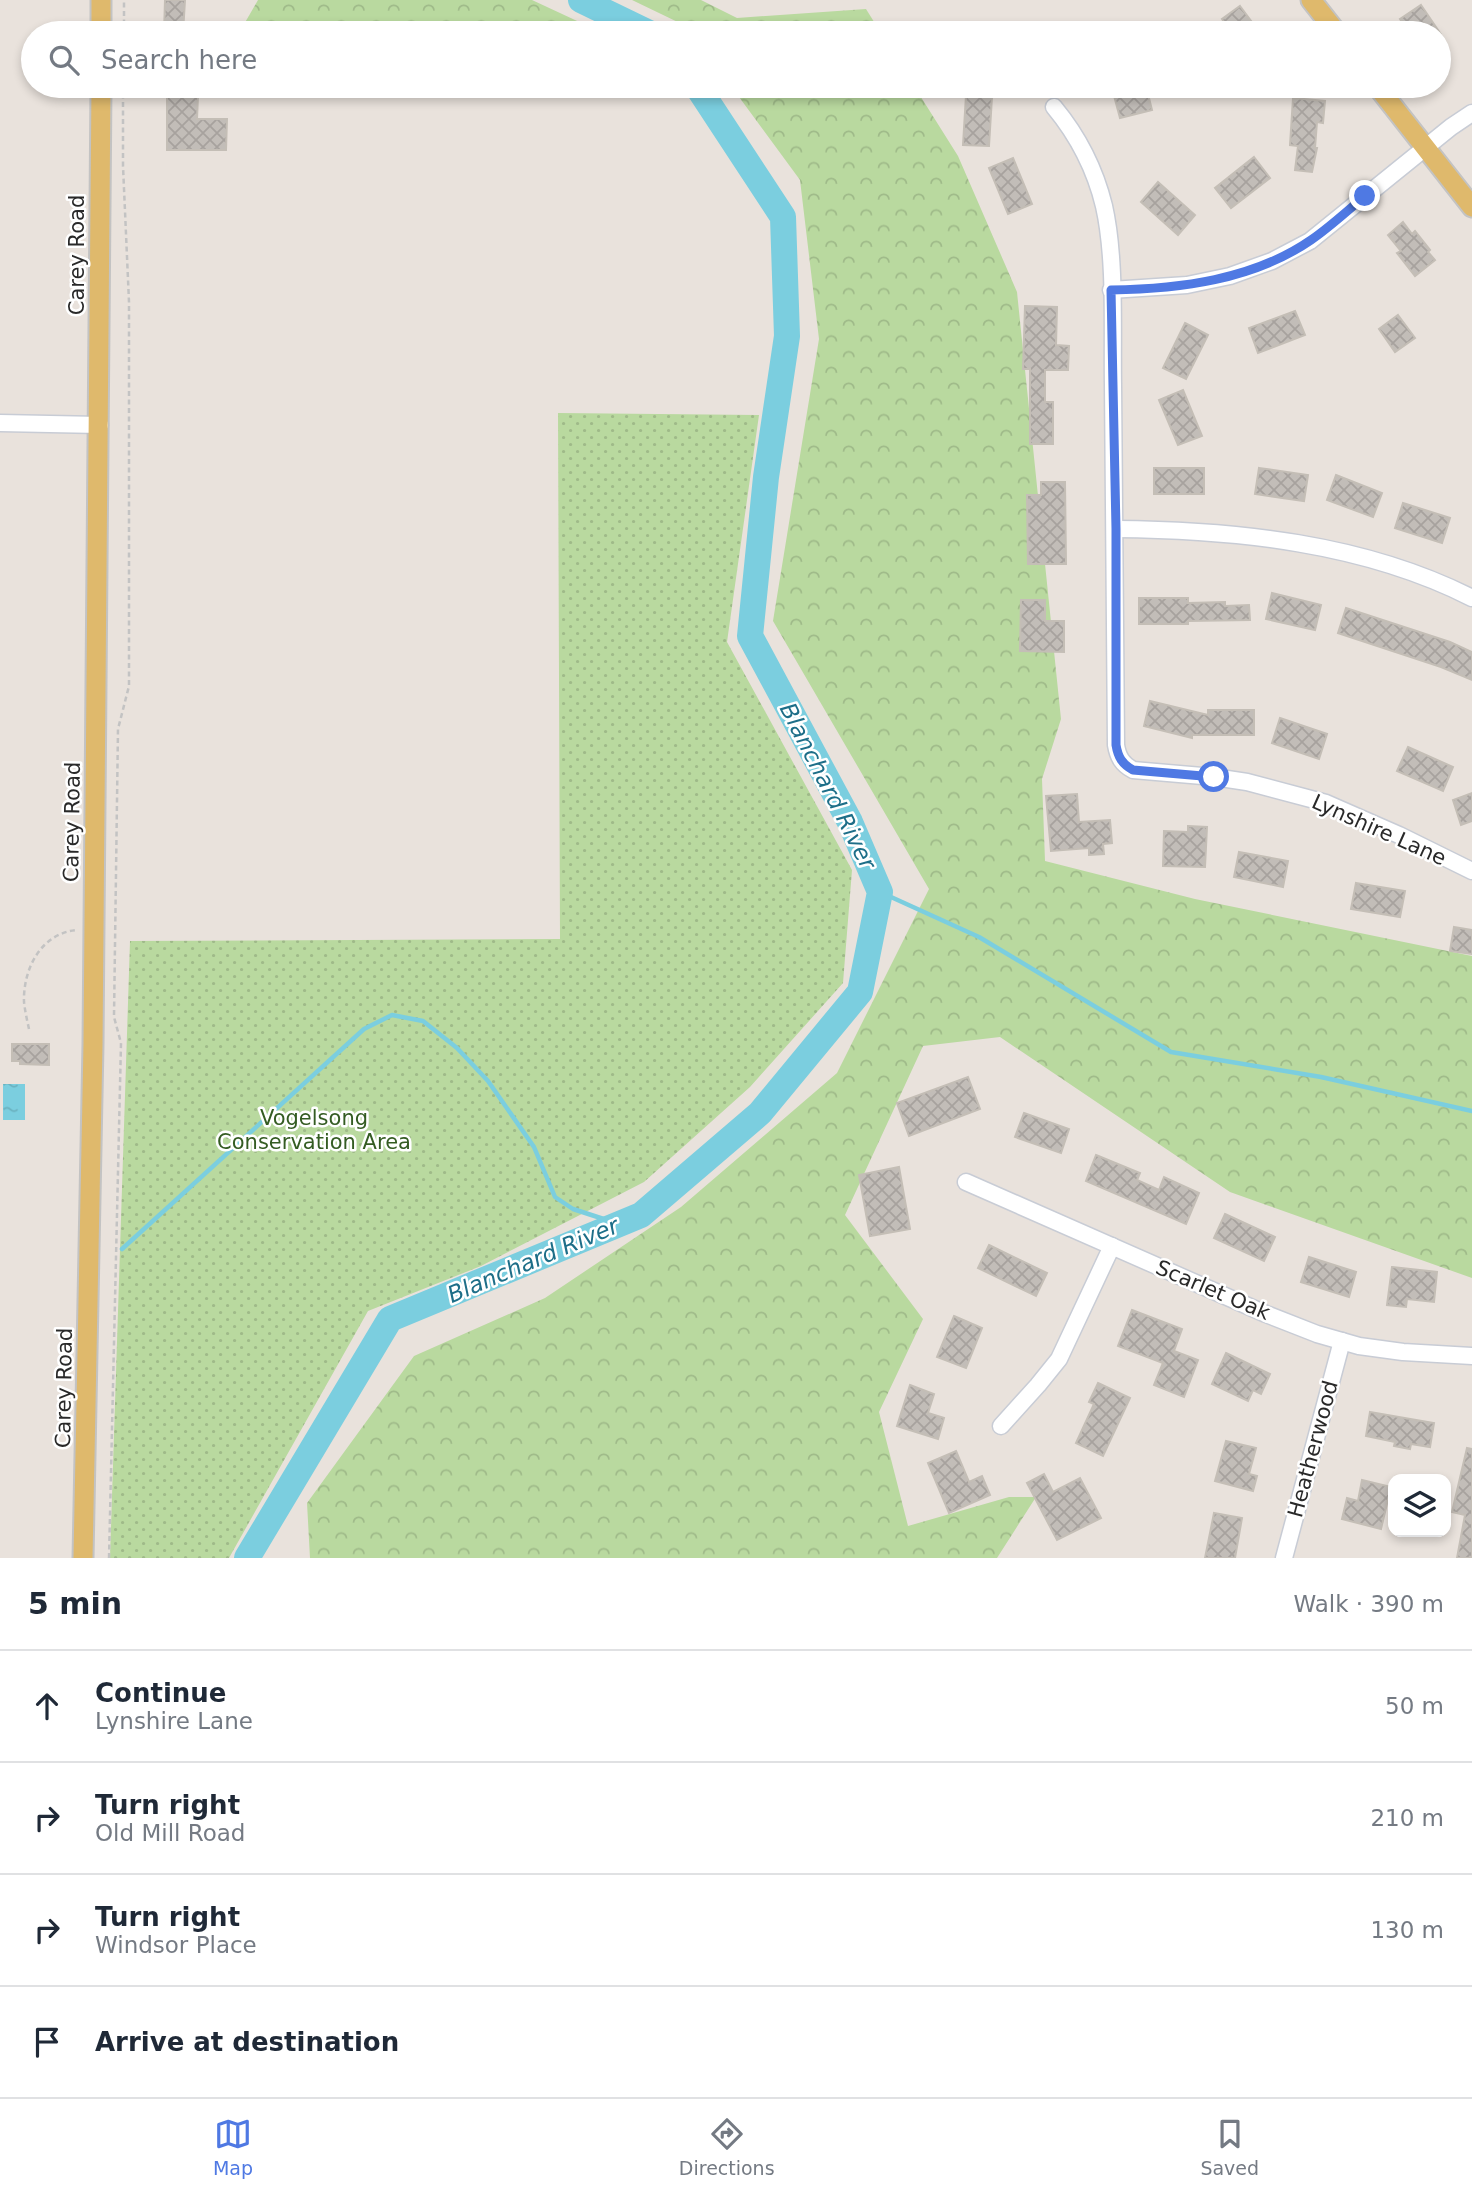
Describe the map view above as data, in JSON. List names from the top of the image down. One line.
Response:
{"streets":{"main road":["Carey Road"],"street":["Lynshire Lane","Scarlet Oak","Heatherwood"]},"crossings":[["Scarlet Oak","Heatherwood"]],"water":["Blanchard River"],"parks":["Vogelsong Conservation Area"],"page":{"search":"Search here","heading":["5 min","Walk · 390 m"],"list":[["Continue","Lynshire Lane","50 m"],["Turn right","Old Mill Road","210 m"],["Turn right","Windsor Place","130 m"],"Arrive at destination"],"nav":["Map","Directions","Saved"]}}
